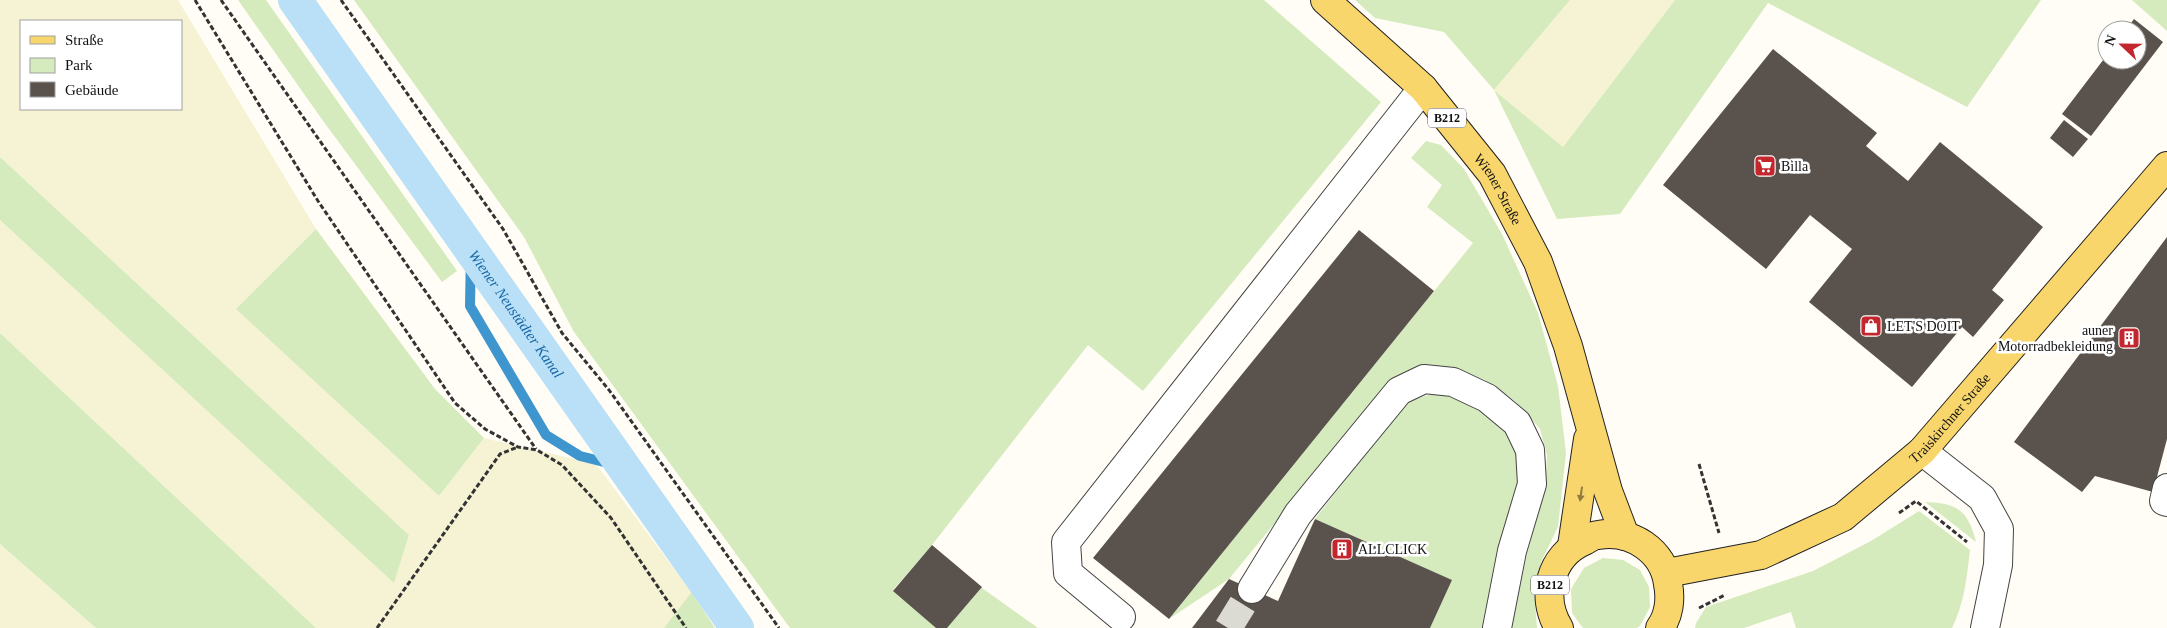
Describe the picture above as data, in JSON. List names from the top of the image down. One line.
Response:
{"streets":{"main road":["B212","Wiener Straße","Traiskirchner Straße"]},"crossings":[["Wiener Straße","Traiskirchner Straße"]],"water":["Wiener Neustädter Kanal"],"places":{"supermarket":["Billa"],"shop":["LET'S DOIT"],"building":["auner Motorradbekleidung","ALLCLICK"]},"legend":["Straße","Park","Gebäude"],"north":"left"}
